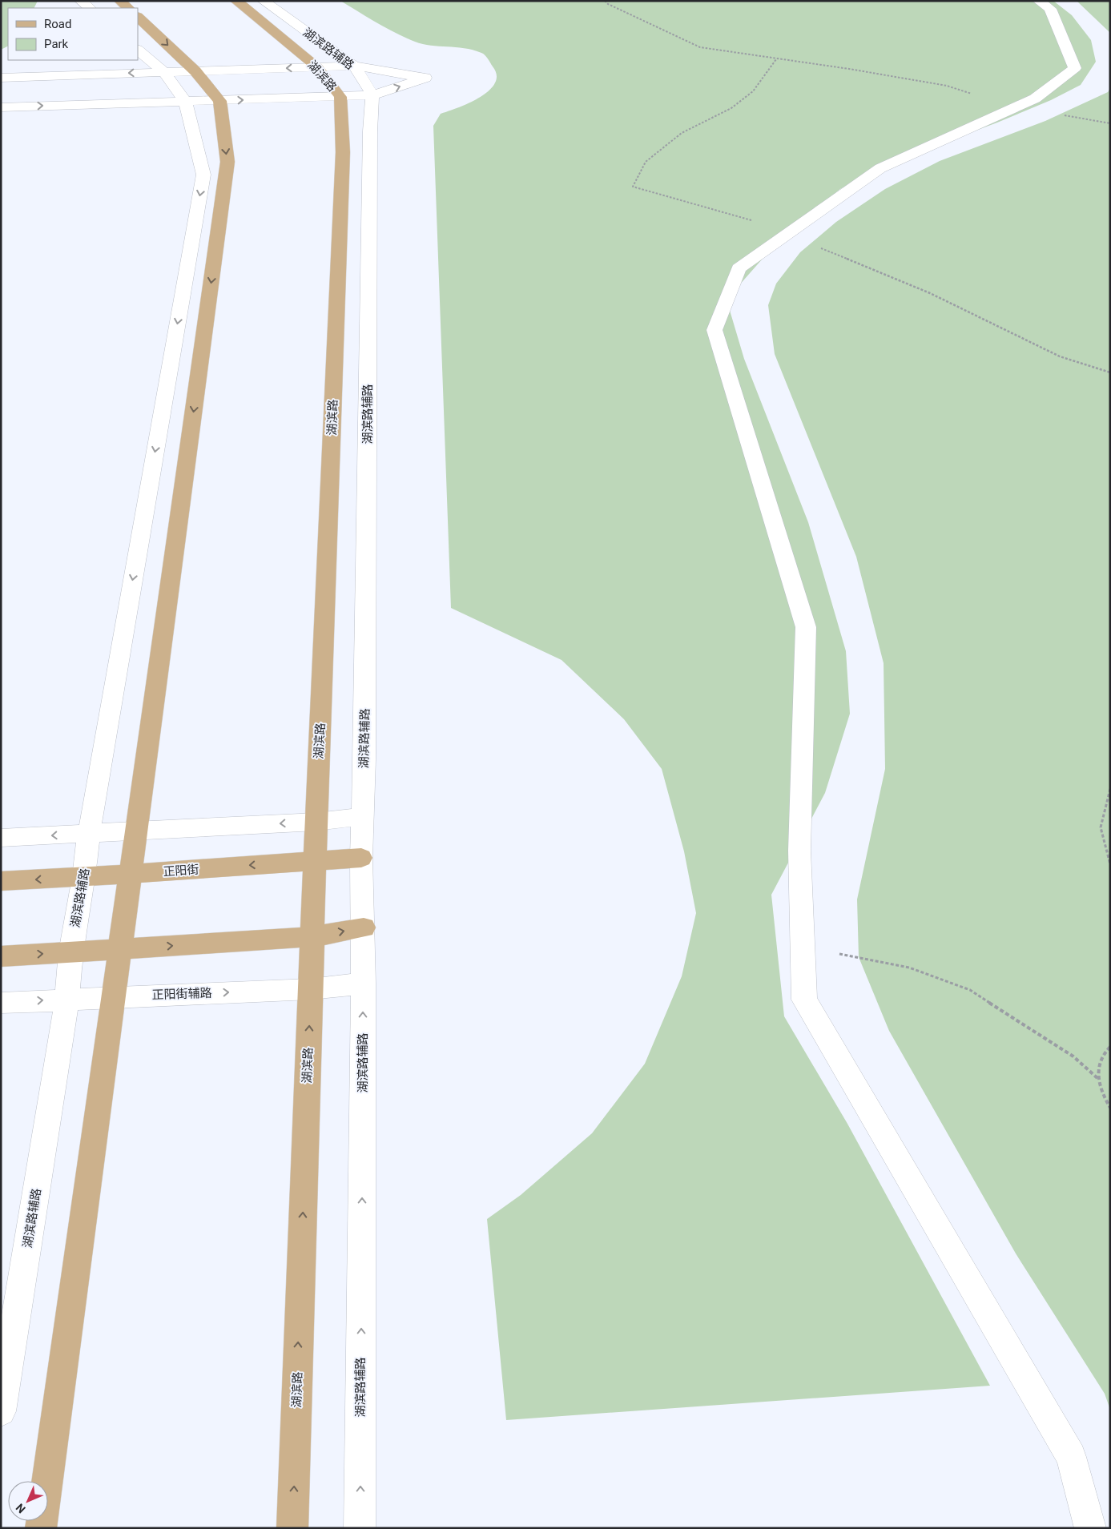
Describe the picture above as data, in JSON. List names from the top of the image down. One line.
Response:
{"streets":{"main road":["湖滨路","正阳街"],"street":["湖滨路辅路","正阳街辅路"]},"crossings":[["湖滨路辅路","正阳街"],["湖滨路辅路","正阳街辅路"],["湖滨路","正阳街"],["湖滨路","正阳街辅路"]],"legend":["Road","Park"],"north":"bottom left"}
